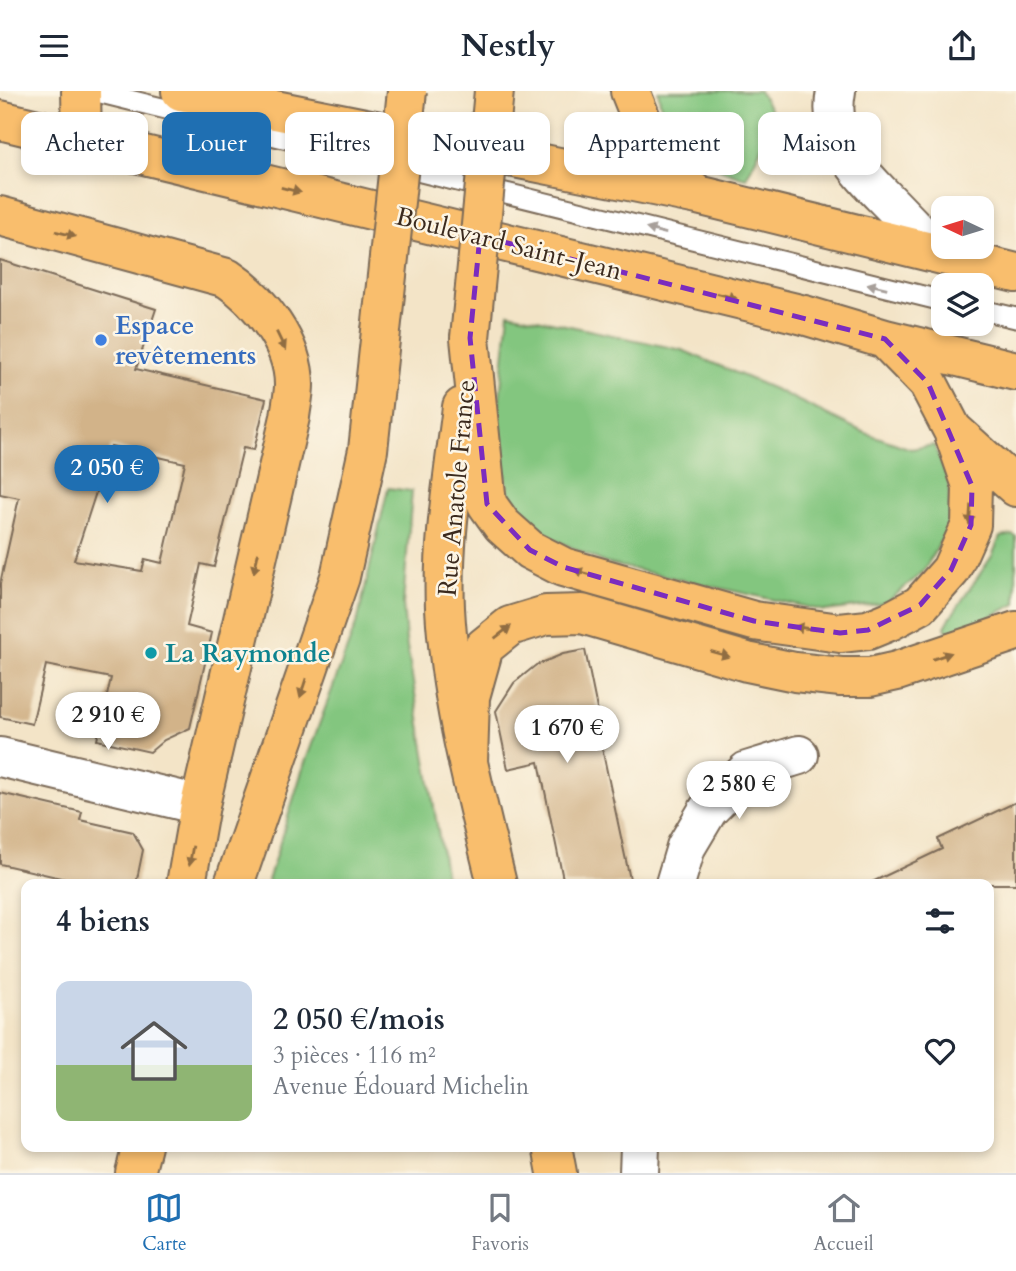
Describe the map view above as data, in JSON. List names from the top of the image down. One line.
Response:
{"streets":{"main road":["Boulevard Saint-Jean","Rue Anatole France"]},"places":["Espace revêtements","La Raymonde"],"north":"left","page":{"header":"Nestly","chip":["Acheter","Louer","Filtres","Nouveau","Appartement","Maison"],"price":["2 050 €","2 910 €","1 670 €","2 580 €"],"heading":"4 biens","list":[{"name":"2 050 €/mois","note":"3 pièces · 116 m² · Avenue Édouard Michelin"}],"tabs":["Carte","Favoris","Accueil"]}}
